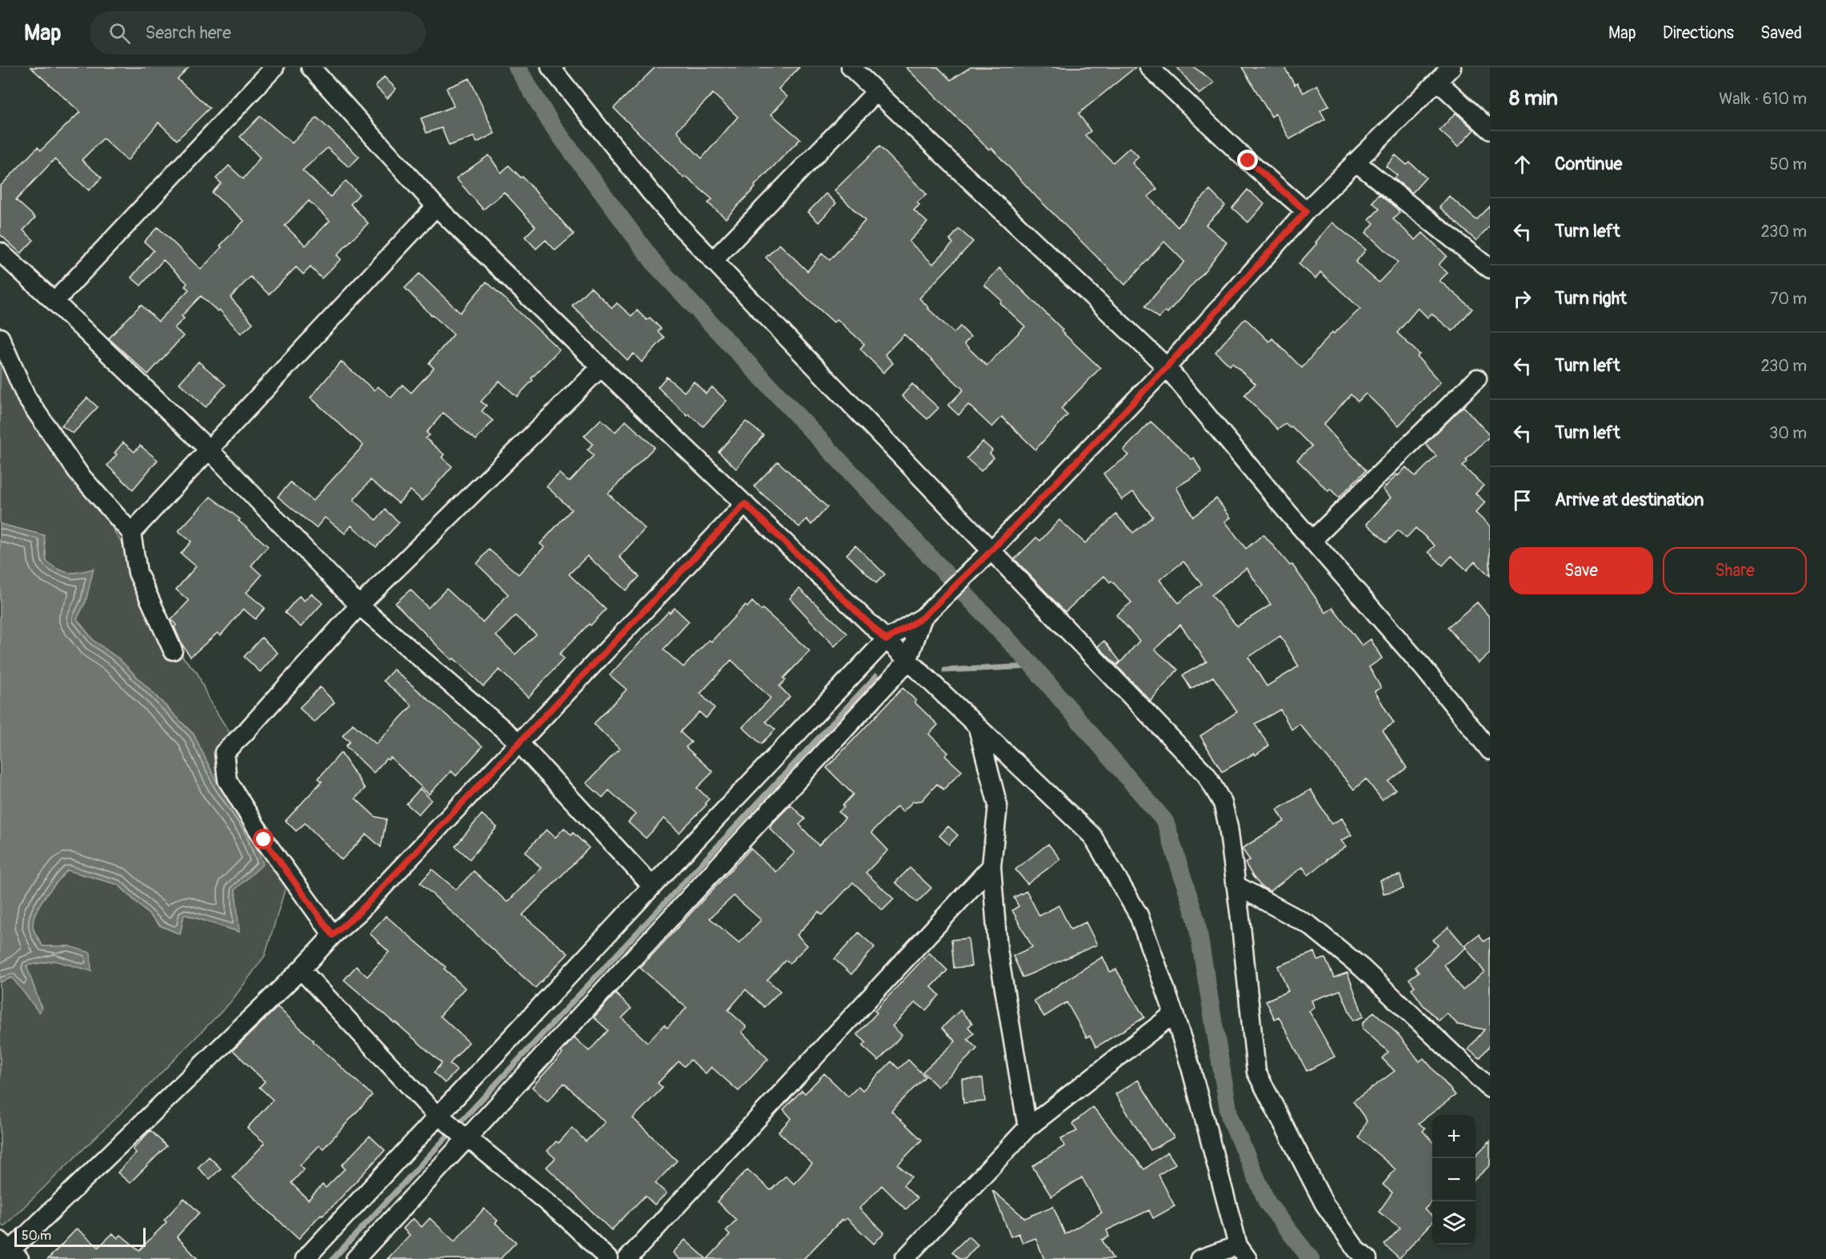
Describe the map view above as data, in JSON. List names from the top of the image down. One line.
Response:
{"scale_bar":"50 m","page":{"header":"Map","search":"Search here","nav":["Map","Directions","Saved"],"heading":["8 min","Walk · 610 m"],"list":[["Continue","50 m"],["Turn left","230 m"],["Turn right","70 m"],["Turn left","230 m"],["Turn left","30 m"],"Arrive at destination"],"buttons":["Save","Share"],"map_buttons":["+","−"],"scale":"50 m"}}
